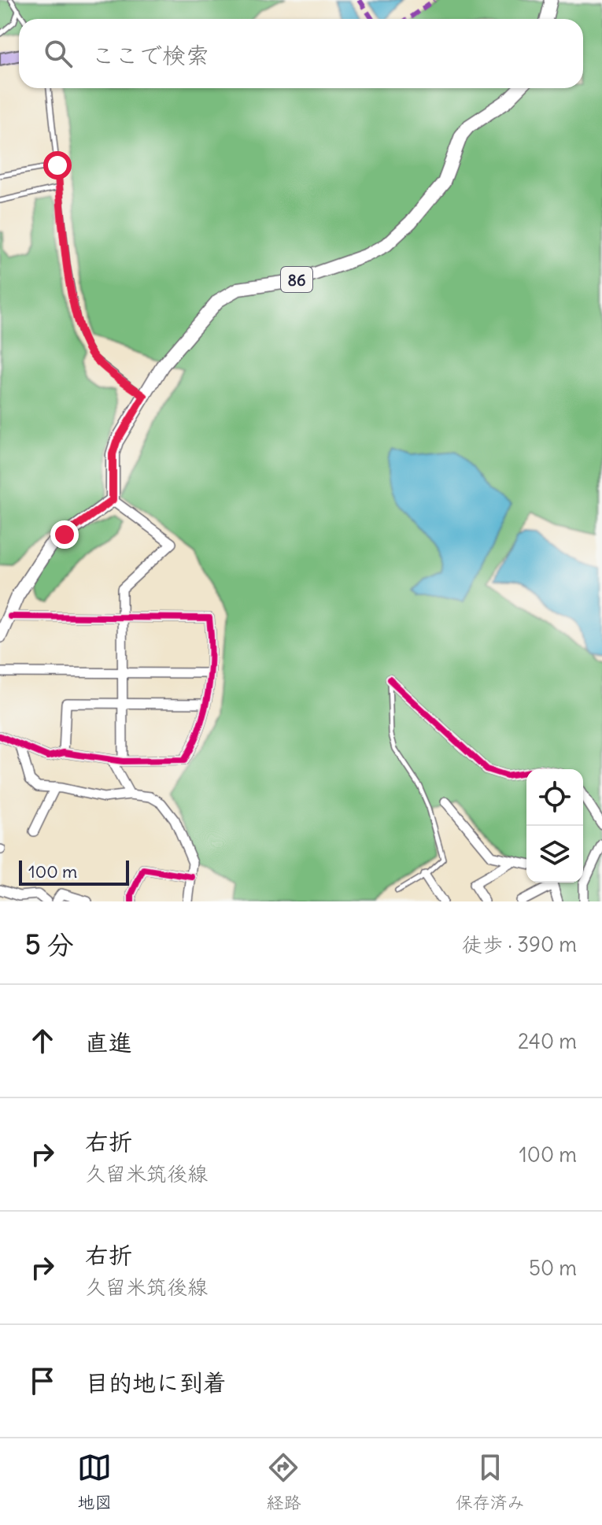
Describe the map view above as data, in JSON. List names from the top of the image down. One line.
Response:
{"streets":{"main road":["86"]},"scale_bar":"100 m","page":{"search":"ここで検索","scale":"100 m","heading":["5 分","徒歩 · 390 m"],"list":[["直進","240 m"],["右折","久留米筑後線","100 m"],["右折","久留米筑後線","50 m"],"目的地に到着"],"nav":["地図","経路","保存済み"]}}
